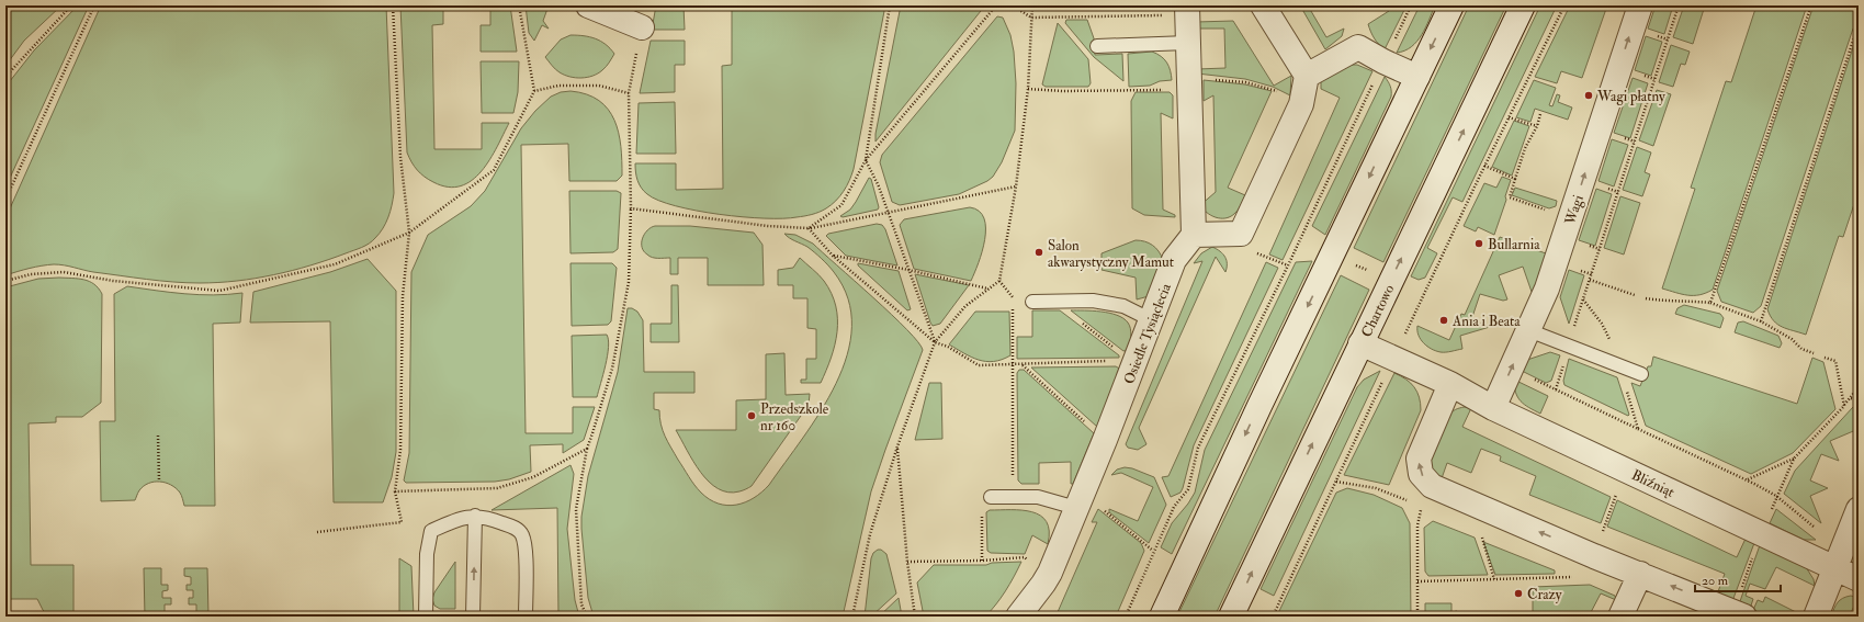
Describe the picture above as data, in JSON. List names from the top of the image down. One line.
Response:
{"streets":{"street":["Wagi","Chartowo","Osiedle Tysiąclecia","Bliźniąt"]},"crossings":[["Wagi","Bliźniąt"],["Chartowo","Bliźniąt"]],"places":["Wagi płatny","Bullarnia","Salon akwarystyczny Mamut","Ania i Beata","Przedszkole nr 160","Crazy"],"scale_bar":"20 m"}
